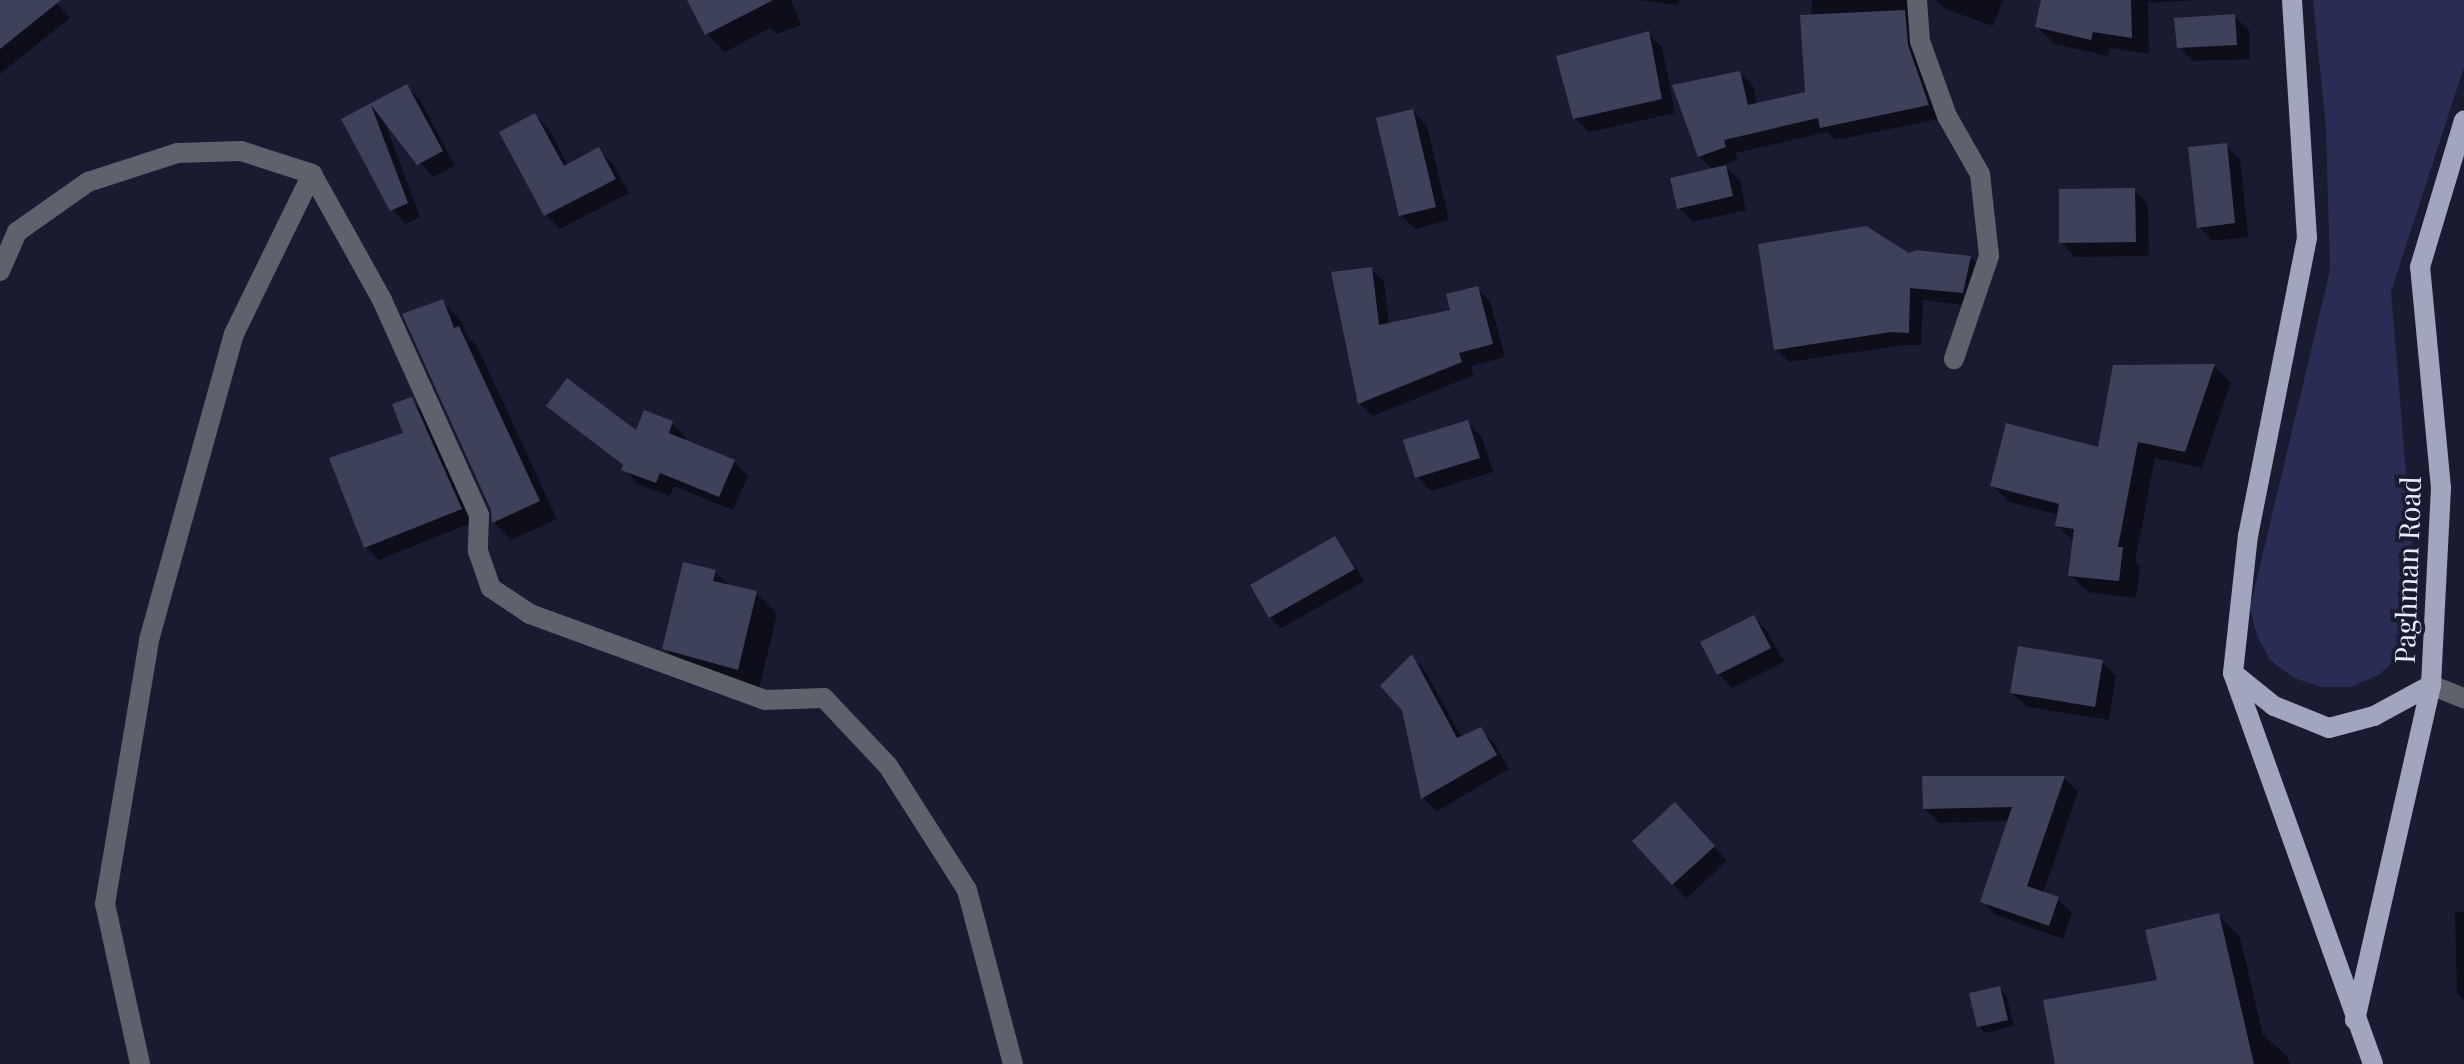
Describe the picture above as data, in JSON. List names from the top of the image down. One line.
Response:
{"streets":{"main road":["Paghman Road"]}}
